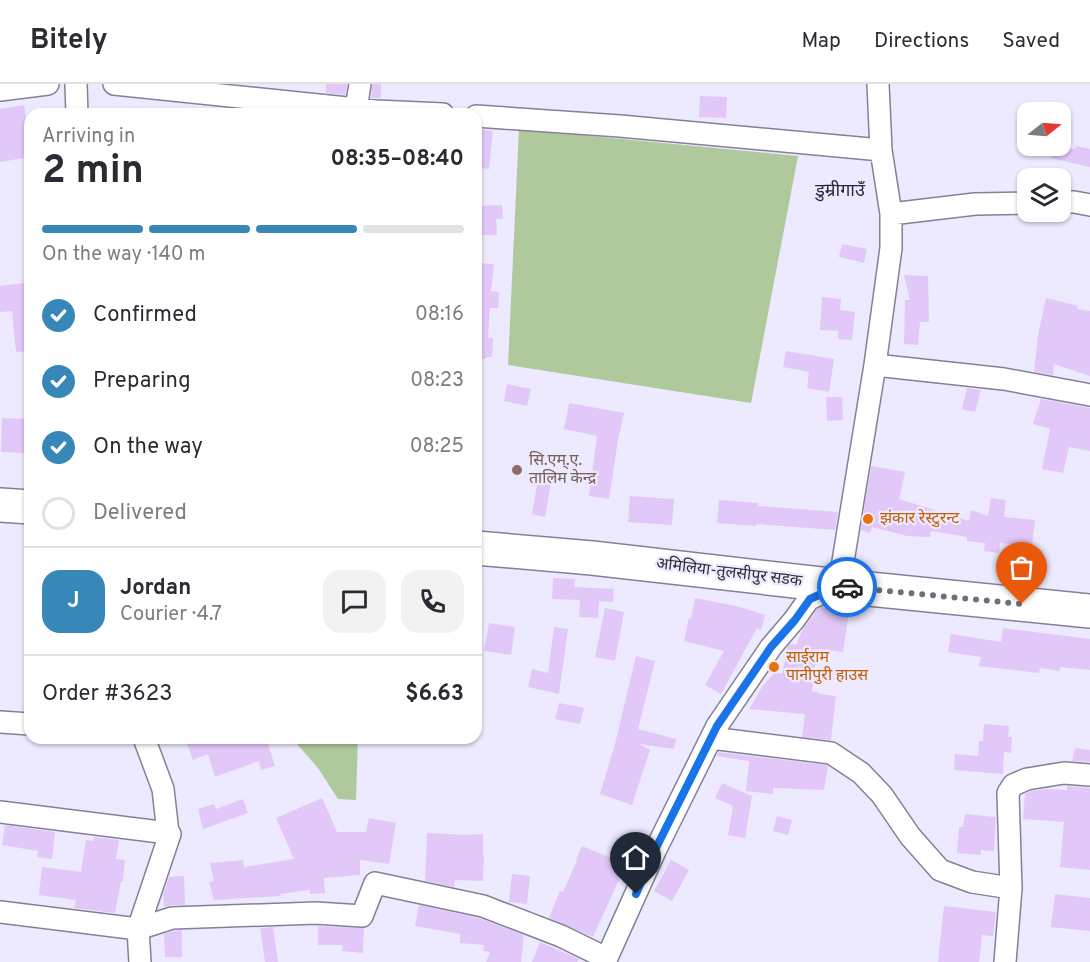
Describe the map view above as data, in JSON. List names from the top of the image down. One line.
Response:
{"streets":{"main road":["अमिलिया-तुलसीपुर सडक"]},"districts":["डुम्रीगाउँ"],"places":["सि.एम्.ए. तालिम केन्द्र","झंकार रेस्टुरन्ट","साईराम पानीपुरी हाउस"],"north":"right","page":{"header":"Bitely","nav":["Map","Directions","Saved"],"heading":["2 min","Arriving in","08:35–08:40"],"panel":["Jordan","Courier · 4.7","Order #3623","$6.63"],"bar":"On the way · 140 m","list":[["Confirmed","08:16"],["Preparing","08:23"],["On the way","08:25"],"Delivered"],"round":"J"}}
